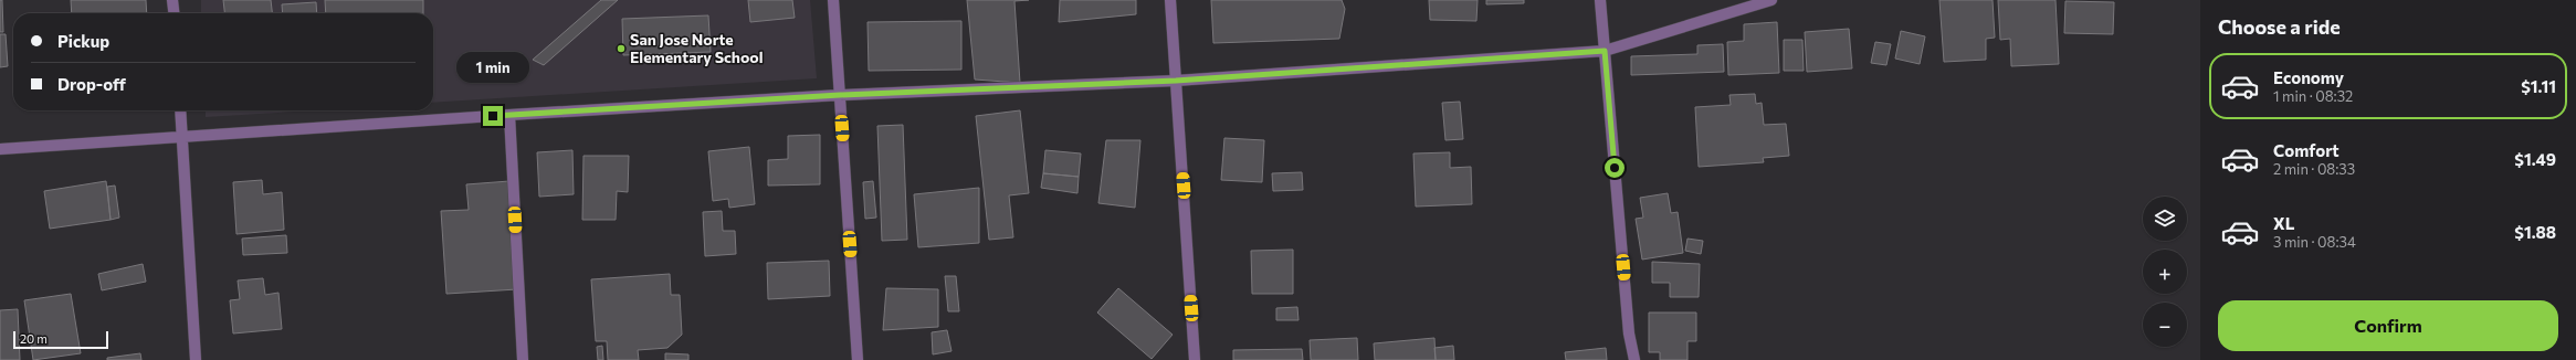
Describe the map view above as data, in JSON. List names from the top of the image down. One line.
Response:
{"places":["San Jose Norte Elementary School"],"scale_bar":"20 m","page":{"heading":"Choose a ride","banner":["Pickup","Drop-off"],"bubble":"1 min","list":[{"name":"Economy","note":"1 min · 08:32","value":"$1.11"},{"name":"Comfort","note":"2 min · 08:33","value":"$1.49"},{"name":"XL","note":"3 min · 08:34","value":"$1.88"}],"map_buttons":["+","−"],"buttons":"Confirm","scale":"20 m"}}
